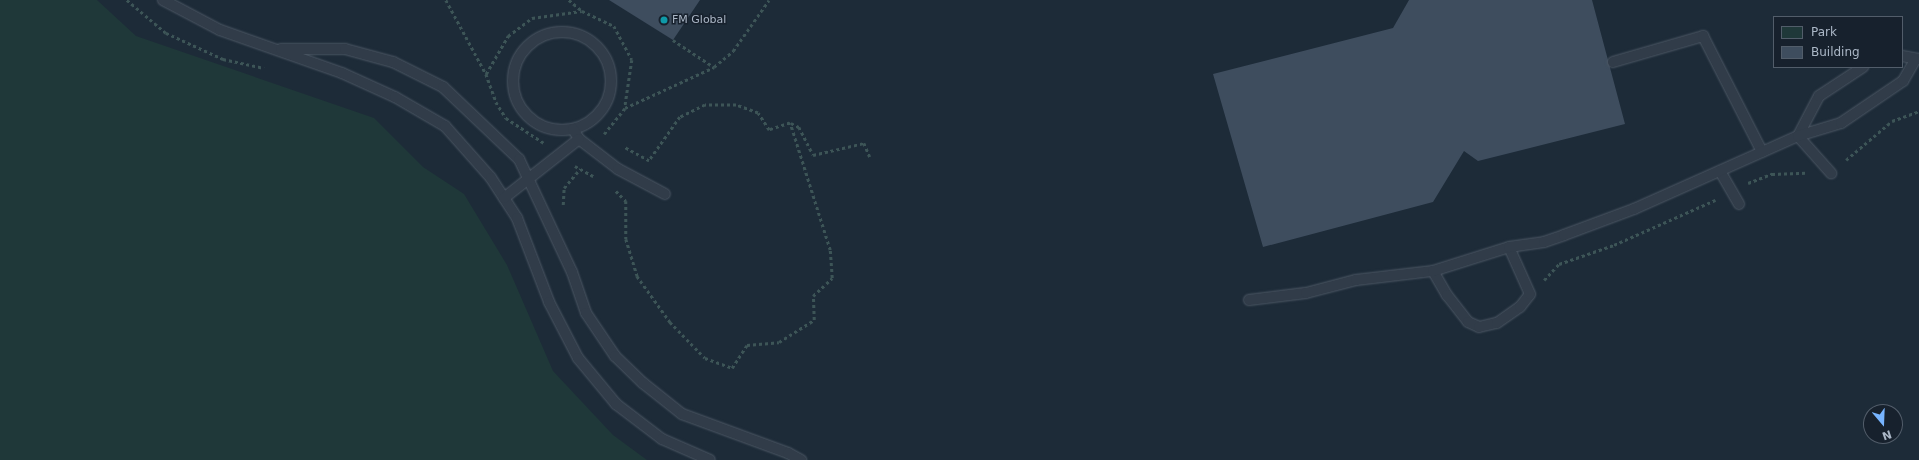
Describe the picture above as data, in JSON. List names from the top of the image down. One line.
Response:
{"places":["FM Global"],"legend":["Park","Building"],"north":"bottom"}
